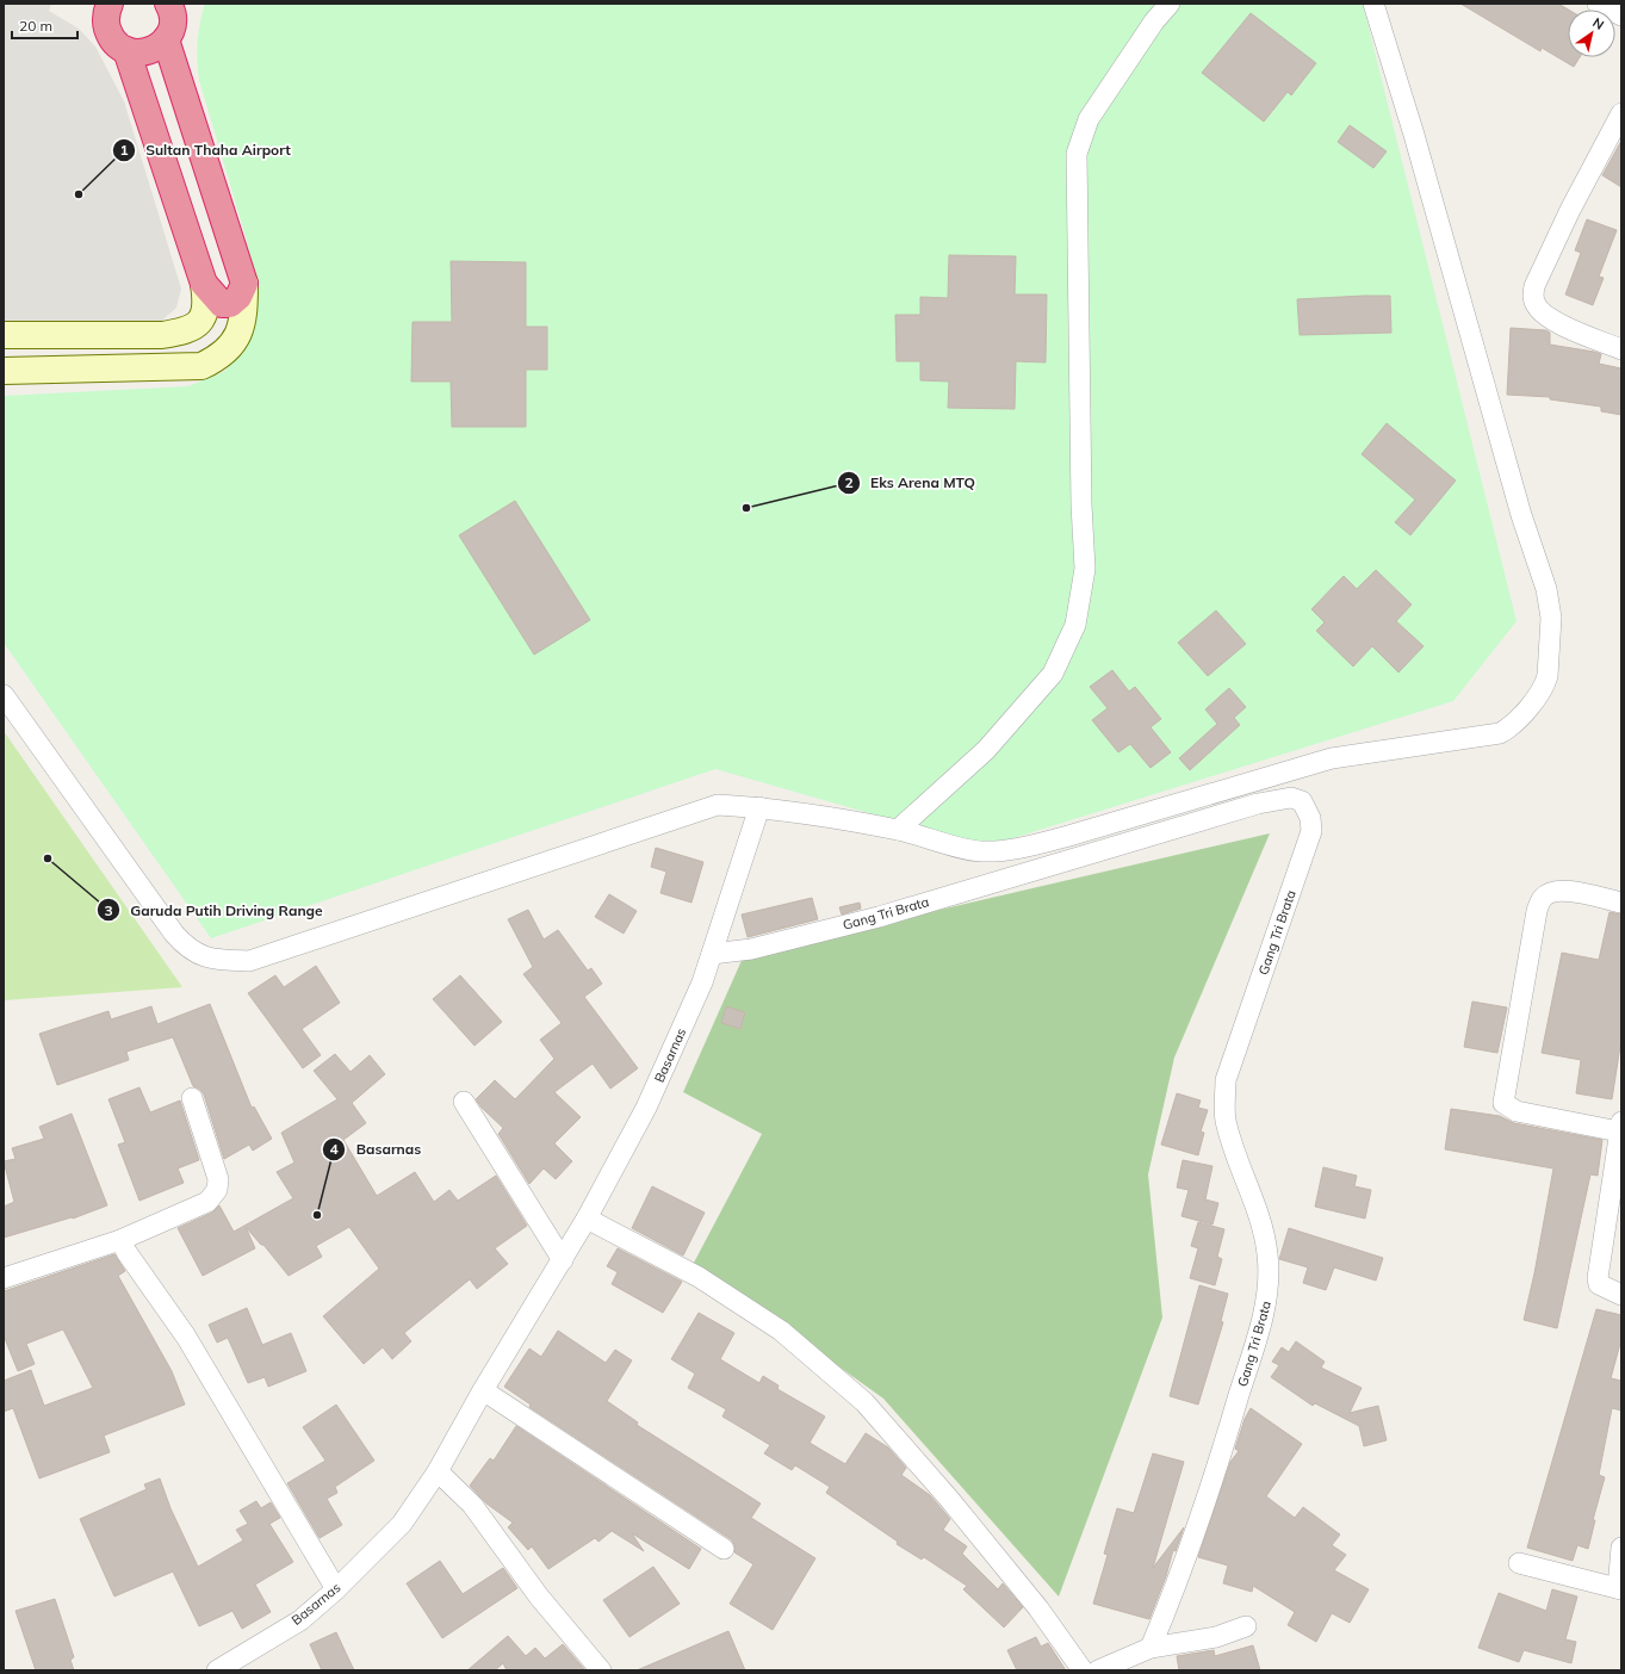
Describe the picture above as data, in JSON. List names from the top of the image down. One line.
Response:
{"streets":{"street":["Gang Tri Brata","Basarnas"]},"crossings":[["Gang Tri Brata","Basarnas"]],"places":["Sultan Thaha Airport","Eks Arena MTQ","Garuda Putih Driving Range","Basarnas"],"scale_bar":"20 m","north":"top right"}
